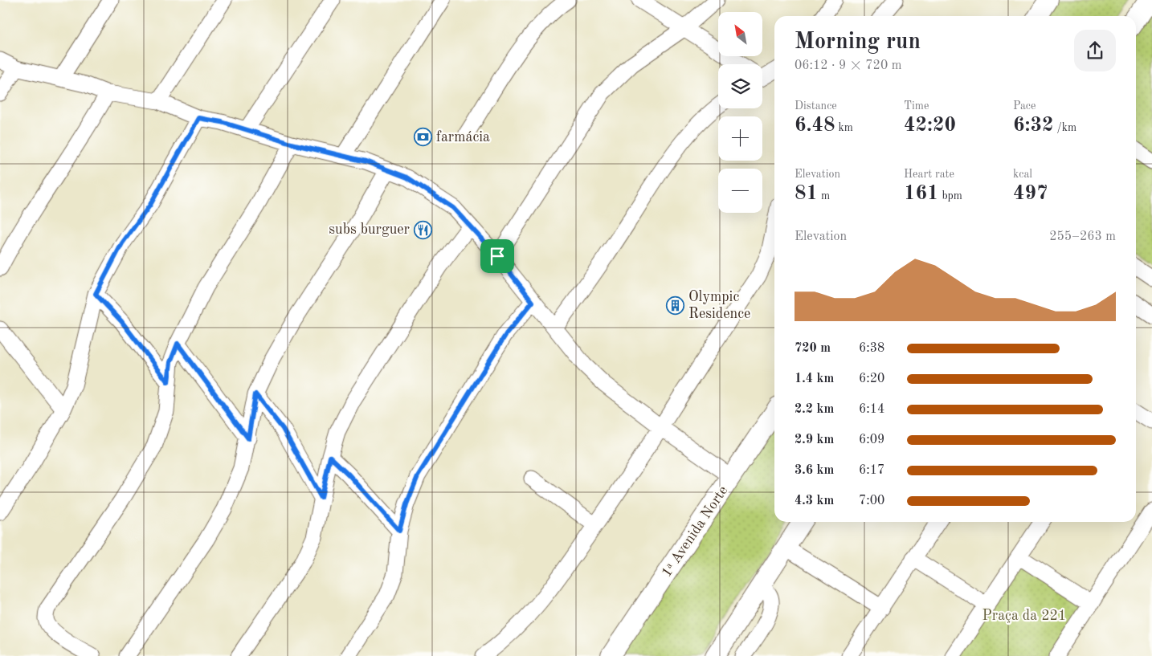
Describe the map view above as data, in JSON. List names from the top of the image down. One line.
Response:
{"streets":{"main road":["1ᵃ Avenida Norte"]},"parks":["Praça da 221"],"places":{"bank":["farmácia"],"restaurant":["subs burguer"],"building":["Olympic Residence"]},"north":"top left","page":{"map_buttons":["+","−"],"heading":["Morning run","06:12 · 9 × 720 m"],"stats":[["Distance","6.48 km"],["Time","42:20"],["Pace","6:32 /km"],["Elevation","81 m"],["Heart rate","161 bpm"],["kcal","497"]],"chart":["Elevation","255–263 m"],"list":[{"name":"720 m","note":"6:38"},{"name":"1.4 km","note":"6:20"},{"name":"2.2 km","note":"6:14"},{"name":"2.9 km","note":"6:09"},{"name":"3.6 km","note":"6:17"},{"name":"4.3 km","note":"7:00"}]}}
